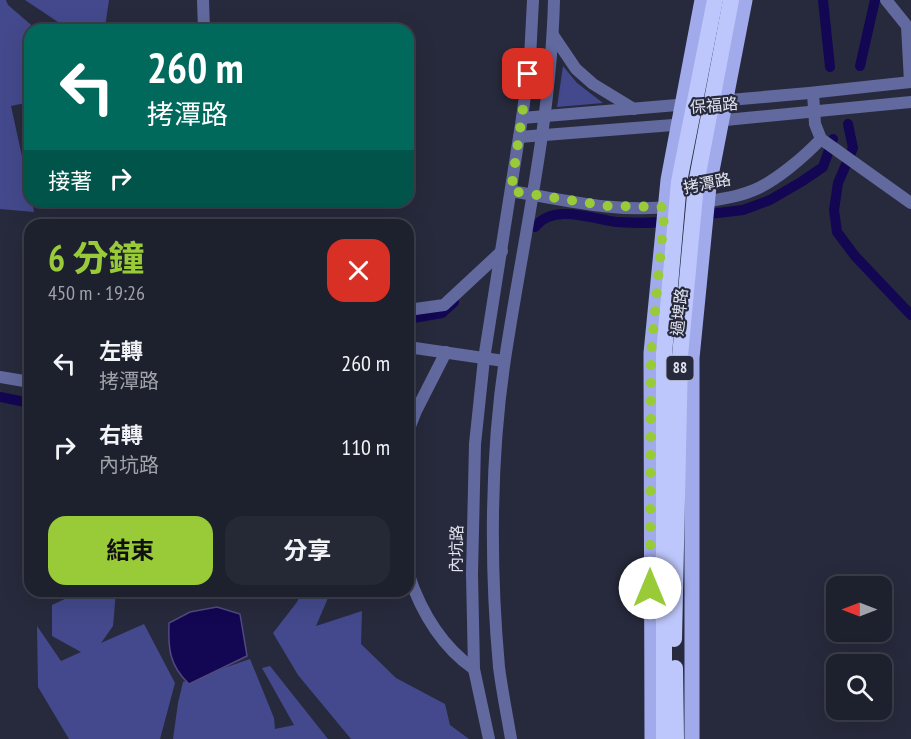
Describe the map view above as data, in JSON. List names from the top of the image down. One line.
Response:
{"streets":{"highway":["88"],"main road":["過埤路"],"street":["保福路","拷潭路","內坑路"]},"crossings":[["保福路","過埤路"],["保福路","內坑路"],["拷潭路","過埤路"],["拷潭路","內坑路"]],"north":"left","page":{"turn":["260 m","拷潭路"],"then":"接著","heading":["6 分鐘","450 m · 19:26"],"list":[{"name":"左轉","note":"拷潭路","value":"260 m"},{"name":"右轉","note":"內坑路","value":"110 m"}],"buttons":["結束","分享"]}}
